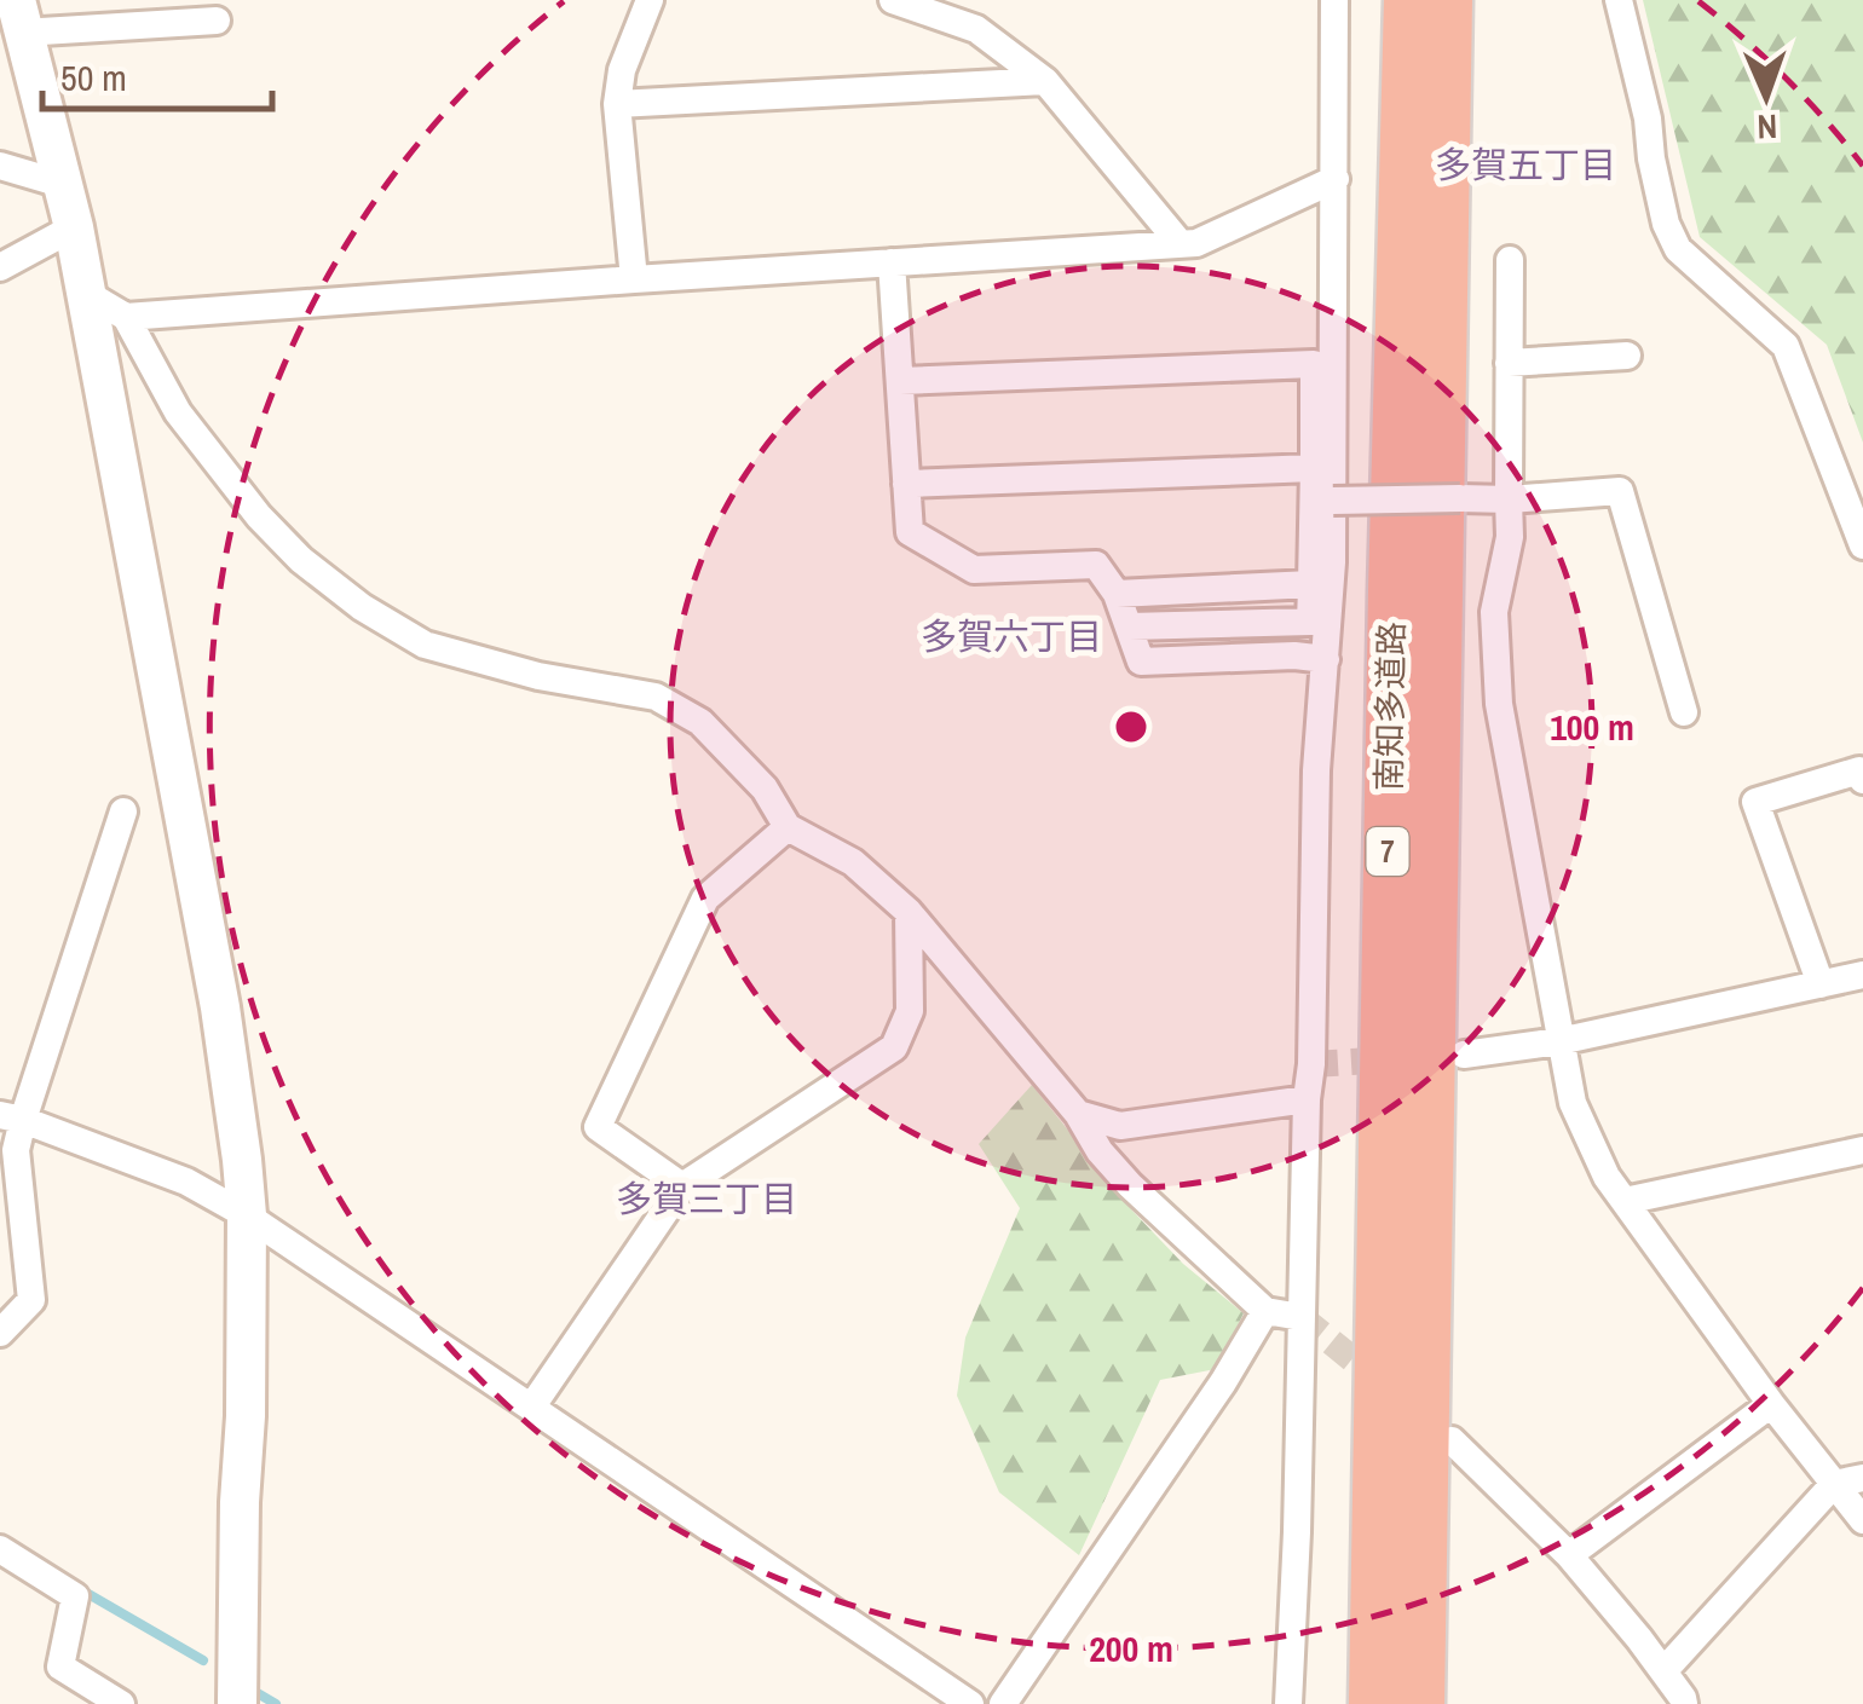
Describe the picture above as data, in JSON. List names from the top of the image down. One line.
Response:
{"streets":{"highway":["南知多道路","7"]},"districts":["多賀五丁目","多賀六丁目","多賀三丁目"],"scale_bar":"50 m","north":"bottom","rings":["100 m","200 m"]}
